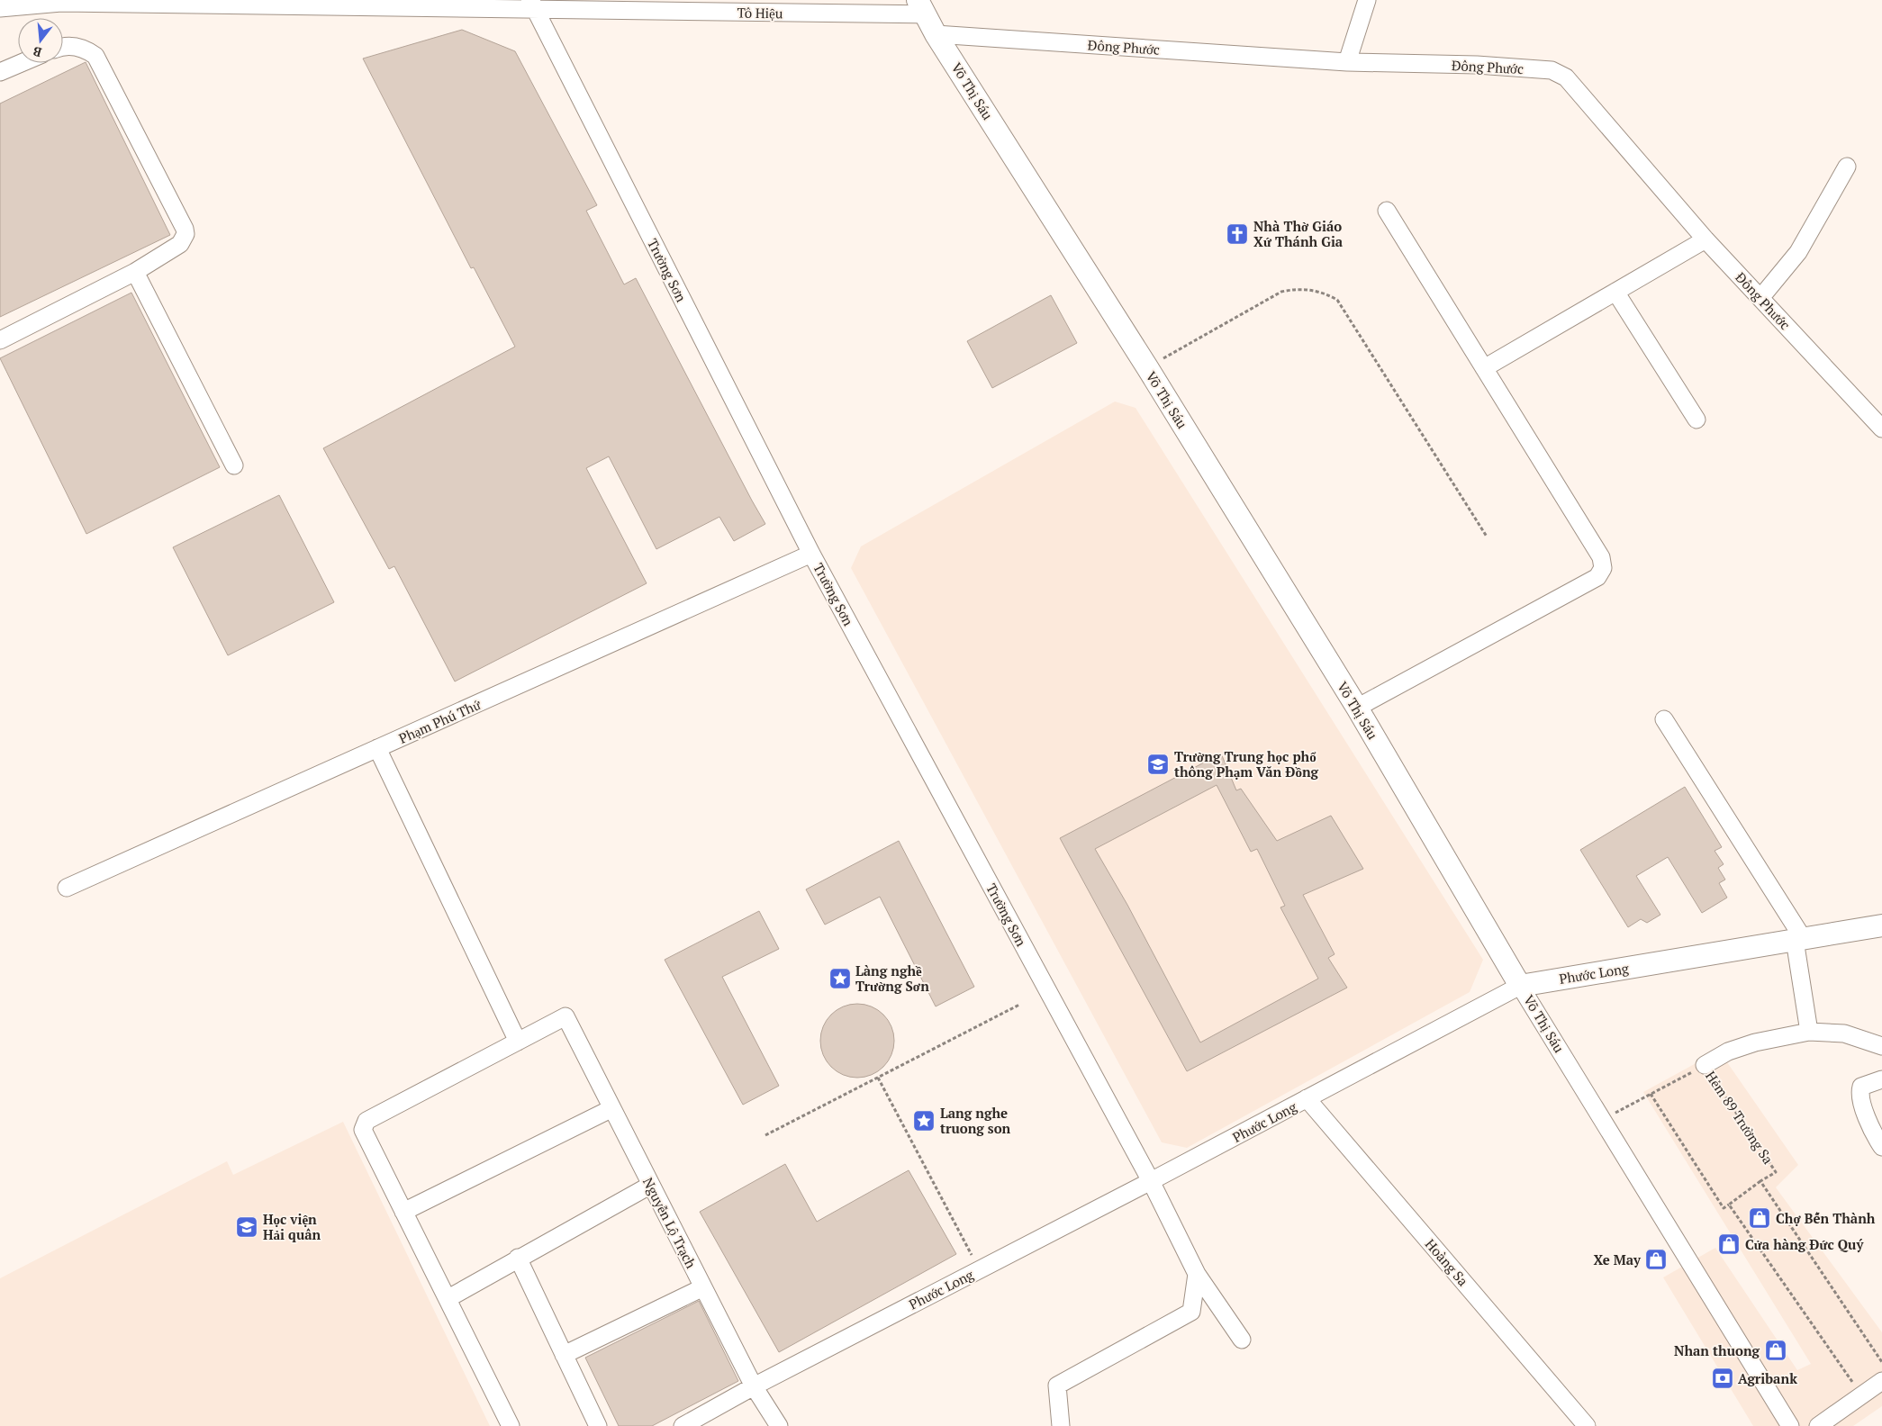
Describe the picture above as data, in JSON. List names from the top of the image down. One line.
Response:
{"streets":{"main road":["Võ Thị Sáu","Phước Long"],"street":["Tô Hiệu","Đông Phước","Trường Sơn","Phạm Phú Thứ","Hẻm 89 Trường Sa","Nguyễn Lộ Trạch","Hoàng Sa"]},"crossings":[["Tô Hiệu","Võ Thị Sáu"],["Tô Hiệu","Trường Sơn"],["Đông Phước","Võ Thị Sáu"],["Võ Thị Sáu","Phước Long"],["Trường Sơn","Phạm Phú Thứ"],["Trường Sơn","Phước Long"],["Phước Long","Nguyễn Lộ Trạch"],["Phước Long","Hoàng Sa"]],"places":{"church":["Nhà Thờ Giáo Xứ Thánh Gia"],"school or university":["Trường Trung học phổ thông Phạm Văn Đồng","Học viện Hải quân"],"place":["Làng nghề Trường Sơn","Lang nghe truong son"],"shop":["Chợ Bến Thành","Cửa hàng Đức Quý","Xe May","Nhan thuong"],"bank":["Agribank"]},"north":"bottom"}
